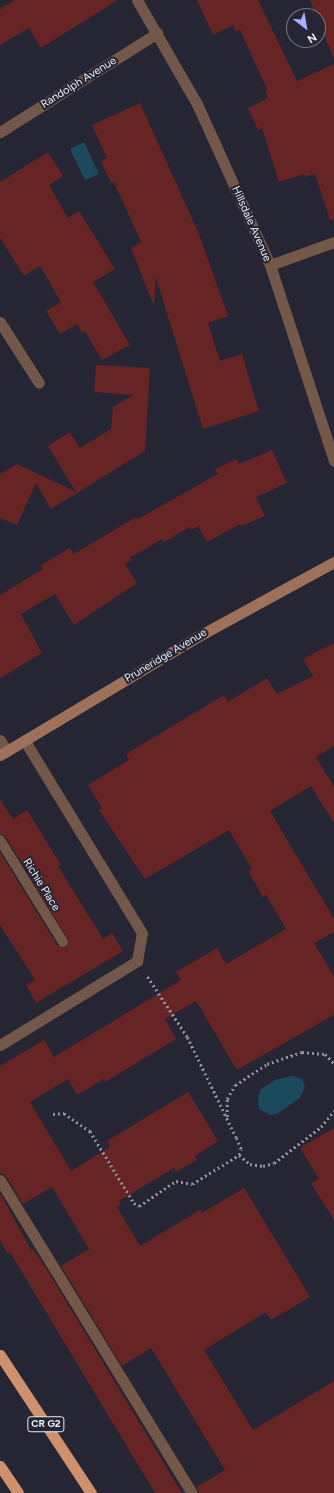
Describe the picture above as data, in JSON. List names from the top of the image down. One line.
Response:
{"streets":{"highway":["CR G2"],"main road":["Pruneridge Avenue"],"street":["Randolph Avenue","Hillsdale Avenue"],"lane":["Richie Place"]},"crossings":[["Randolph Avenue","Hillsdale Avenue"]],"north":"bottom right"}
